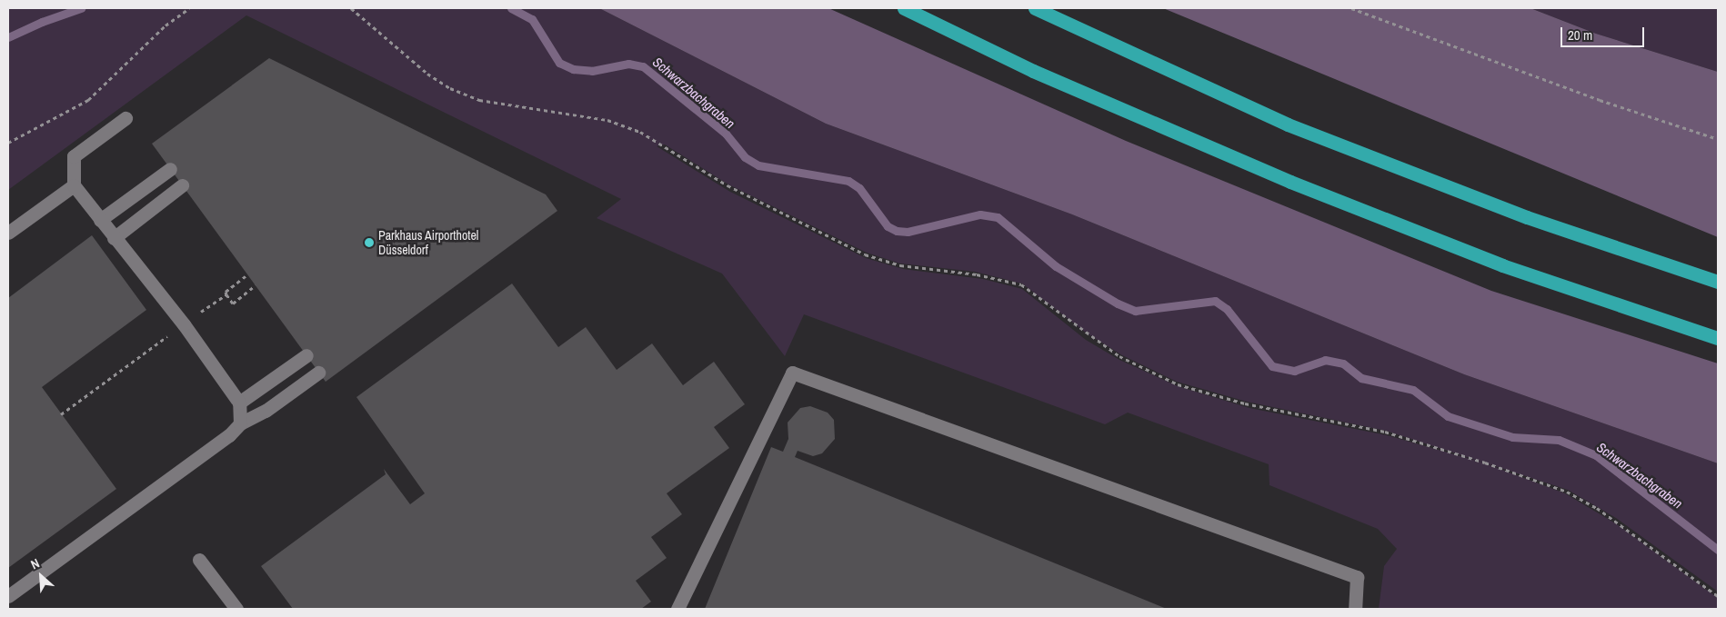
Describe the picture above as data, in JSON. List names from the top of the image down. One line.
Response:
{"water":["Schwarzbachgraben"],"places":["Parkhaus Airporthotel Düsseldorf"],"scale_bar":"20 m","north":"top left"}
